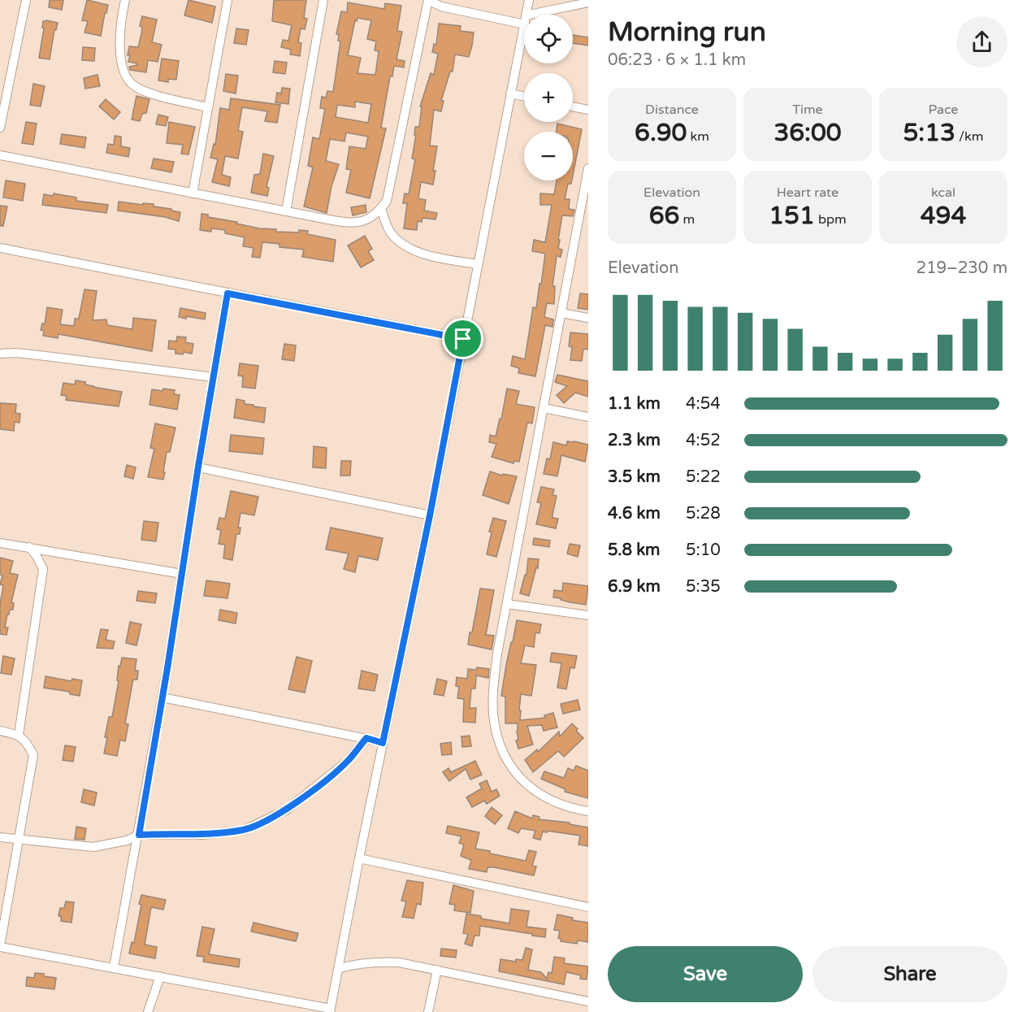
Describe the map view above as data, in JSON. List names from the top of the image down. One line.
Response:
{"page":{"heading":["Morning run","06:23 · 6 × 1.1 km"],"map_buttons":["+","−"],"stats":[["Distance","6.90 km"],["Time","36:00"],["Pace","5:13 /km"],["Elevation","66 m"],["Heart rate","151 bpm"],["kcal","494"]],"chart":["Elevation","219–230 m"],"list":[{"name":"1.1 km","note":"4:54"},{"name":"2.3 km","note":"4:52"},{"name":"3.5 km","note":"5:22"},{"name":"4.6 km","note":"5:28"},{"name":"5.8 km","note":"5:10"},{"name":"6.9 km","note":"5:35"}],"buttons":["Save","Share"]}}
